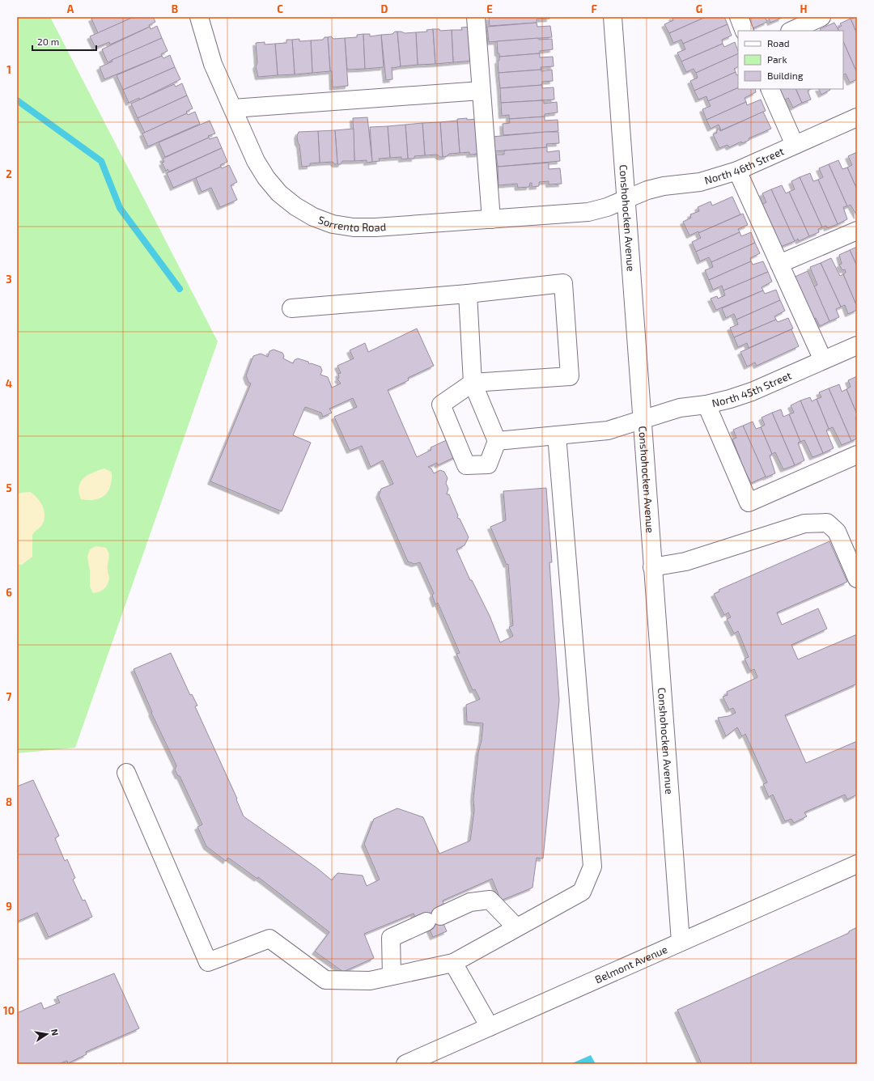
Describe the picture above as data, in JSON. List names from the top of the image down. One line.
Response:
{"streets":{"main road":["North 46th Street","Conshohocken Avenue","Sorrento Road","North 45th Street","Belmont Avenue"]},"crossings":[["North 46th Street","Conshohocken Avenue"],["North 46th Street","Sorrento Road"],["Conshohocken Avenue","Sorrento Road"],["Conshohocken Avenue","North 45th Street"],["Conshohocken Avenue","Belmont Avenue"]],"legend":["Road","Park","Building"],"scale_bar":"20 m","north":"right","grid":{"columns":["A","B","C","D","E","F","G","H"],"rows":["1","2","3","4","5","6","7","8","9","10"]}}
